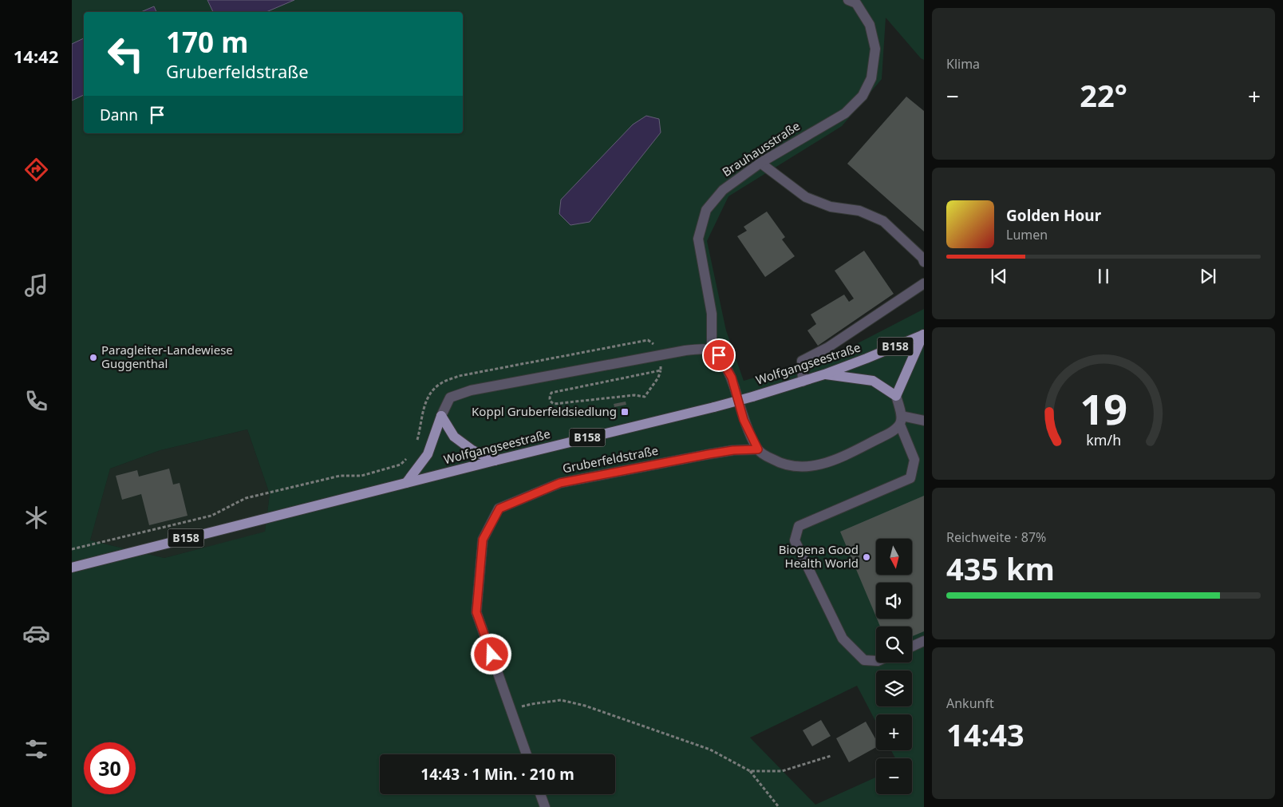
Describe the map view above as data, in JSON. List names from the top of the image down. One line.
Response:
{"streets":{"main road":["B158","Wolfgangseestraße"],"street":["Brauhausstraße","Gruberfeldstraße"]},"places":{"other":["Paragleiter-Landewiese Guggenthal","Biogena Good Health World"],"transit":["Koppl Gruberfeldsiedlung"]},"north":"bottom","page":{"tabs":"14:42","tile":["Klima",["Reichweite · 87%","435 km"],["Ankunft","14:43"]],"turn":["170 m","Gruberfeldstraße"],"heat":["−","22°","+"],"then":"Dann","song":["Golden Hour","Lumen"],"map_buttons":["+","−"],"limit":"30","trip":"14:43 · 1 Min. · 210 m","gauge":["19","km/h"]}}
